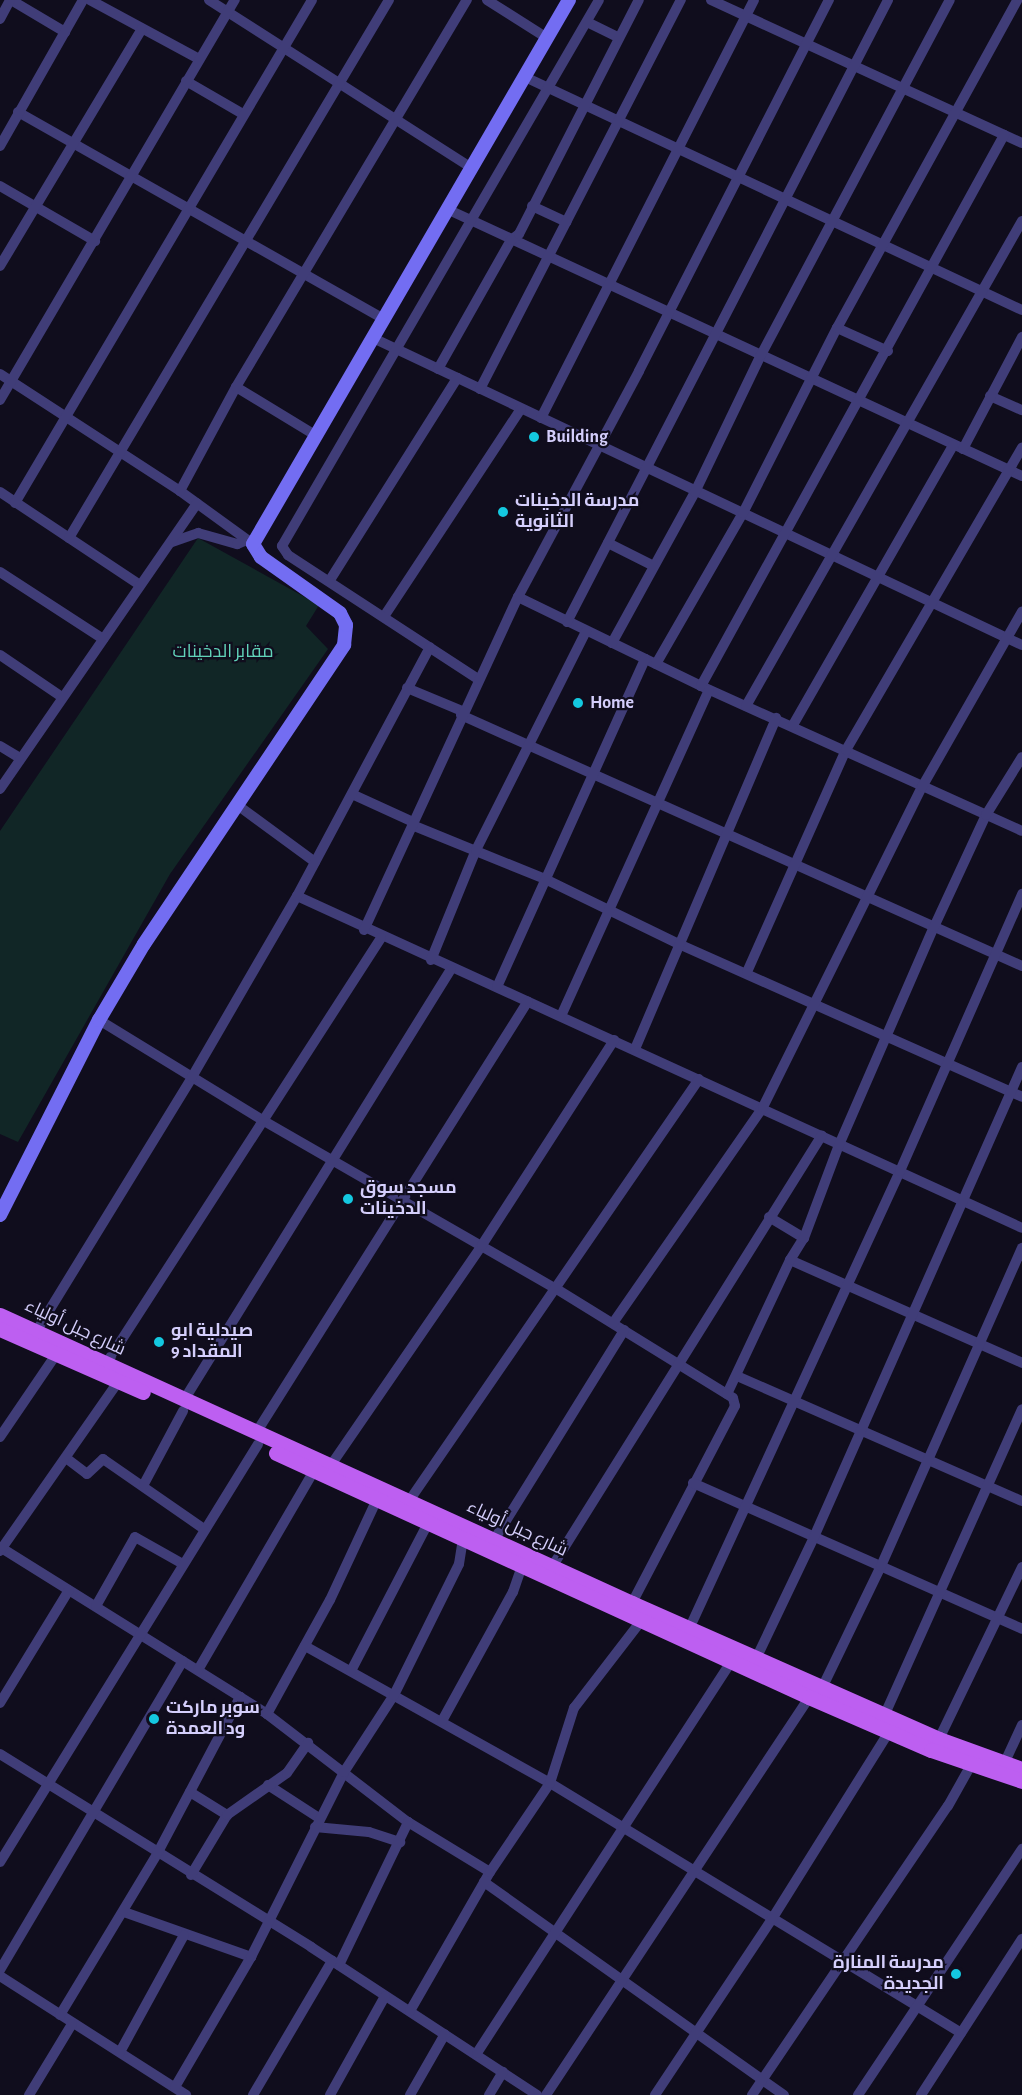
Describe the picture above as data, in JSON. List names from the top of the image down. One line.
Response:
{"streets":{"main road":["شارع جبل أولياء"]},"parks":["مقابر الدخينات"],"places":["Building","مدرسة الدخينات الثانوية","Home","مسجد سوق الدخينات","صيدلية ابو المقداد 9","سوبر ماركت ود العمدة","مدرسة المنارة الجديدة"]}
